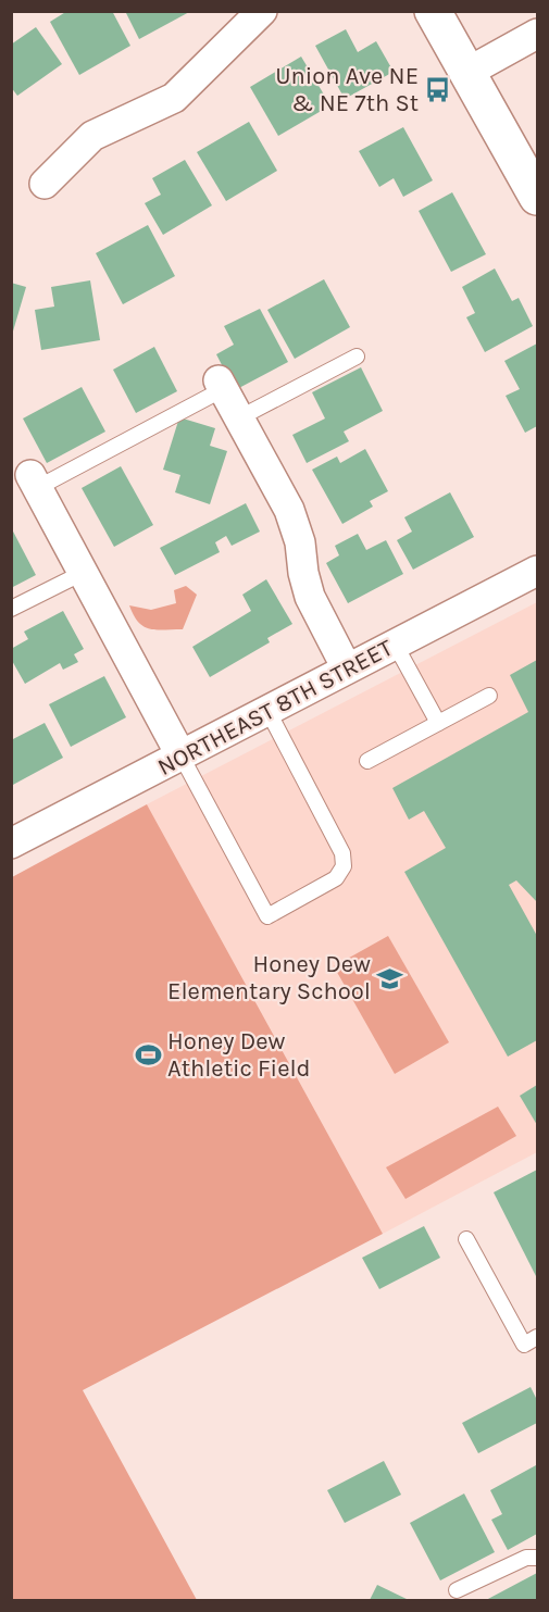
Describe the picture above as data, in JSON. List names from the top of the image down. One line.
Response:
{"streets":{"street":["NORTHEAST 8TH STREET"]},"places":{"bus stop":["Union Ave NE & NE 7th St"],"school or university":["Honey Dew Elementary School"],"sports":["Honey Dew Athletic Field"]}}
